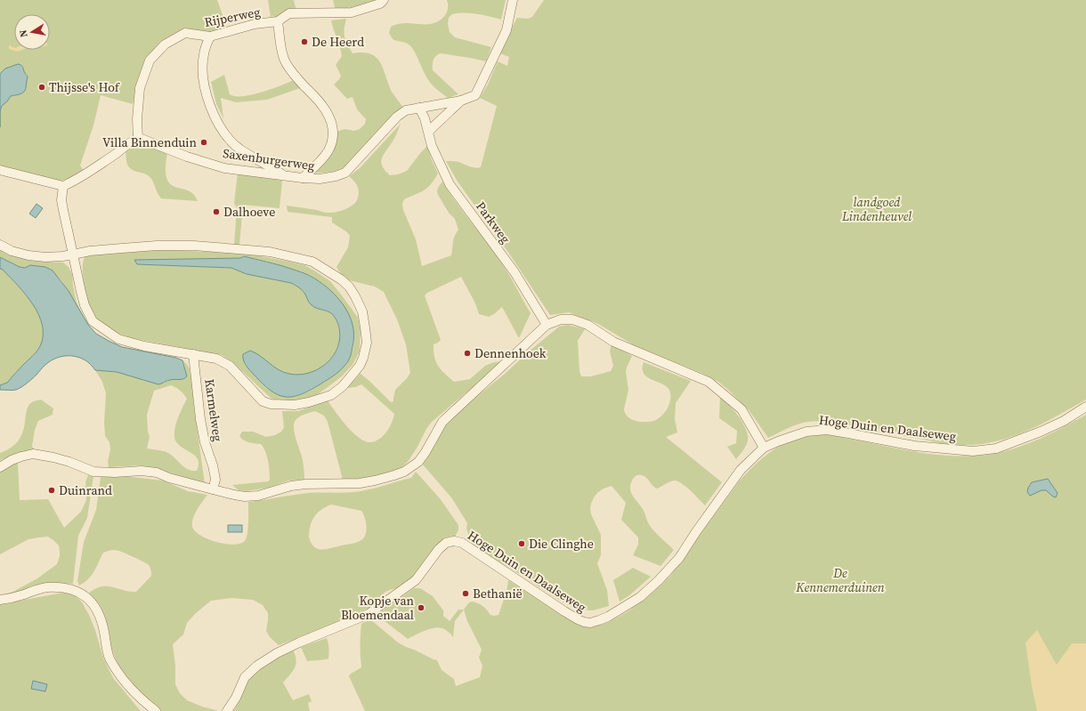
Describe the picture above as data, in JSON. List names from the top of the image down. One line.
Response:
{"streets":{"street":["Rijperweg","Saxenburgerweg","Parkweg","Karmelweg","Hoge Duin en Daalseweg"]},"crossings":[["Rijperweg","Saxenburgerweg"],["Saxenburgerweg","Parkweg"]],"parks":["landgoed Lindenheuvel","De Kennemerduinen"],"places":["De Heerd","Thijsse's Hof","Villa Binnenduin","Dalhoeve","Dennenhoek","Duinrand","Die Clinghe","Bethanië","Kopje van Bloemendaal"],"north":"left"}
